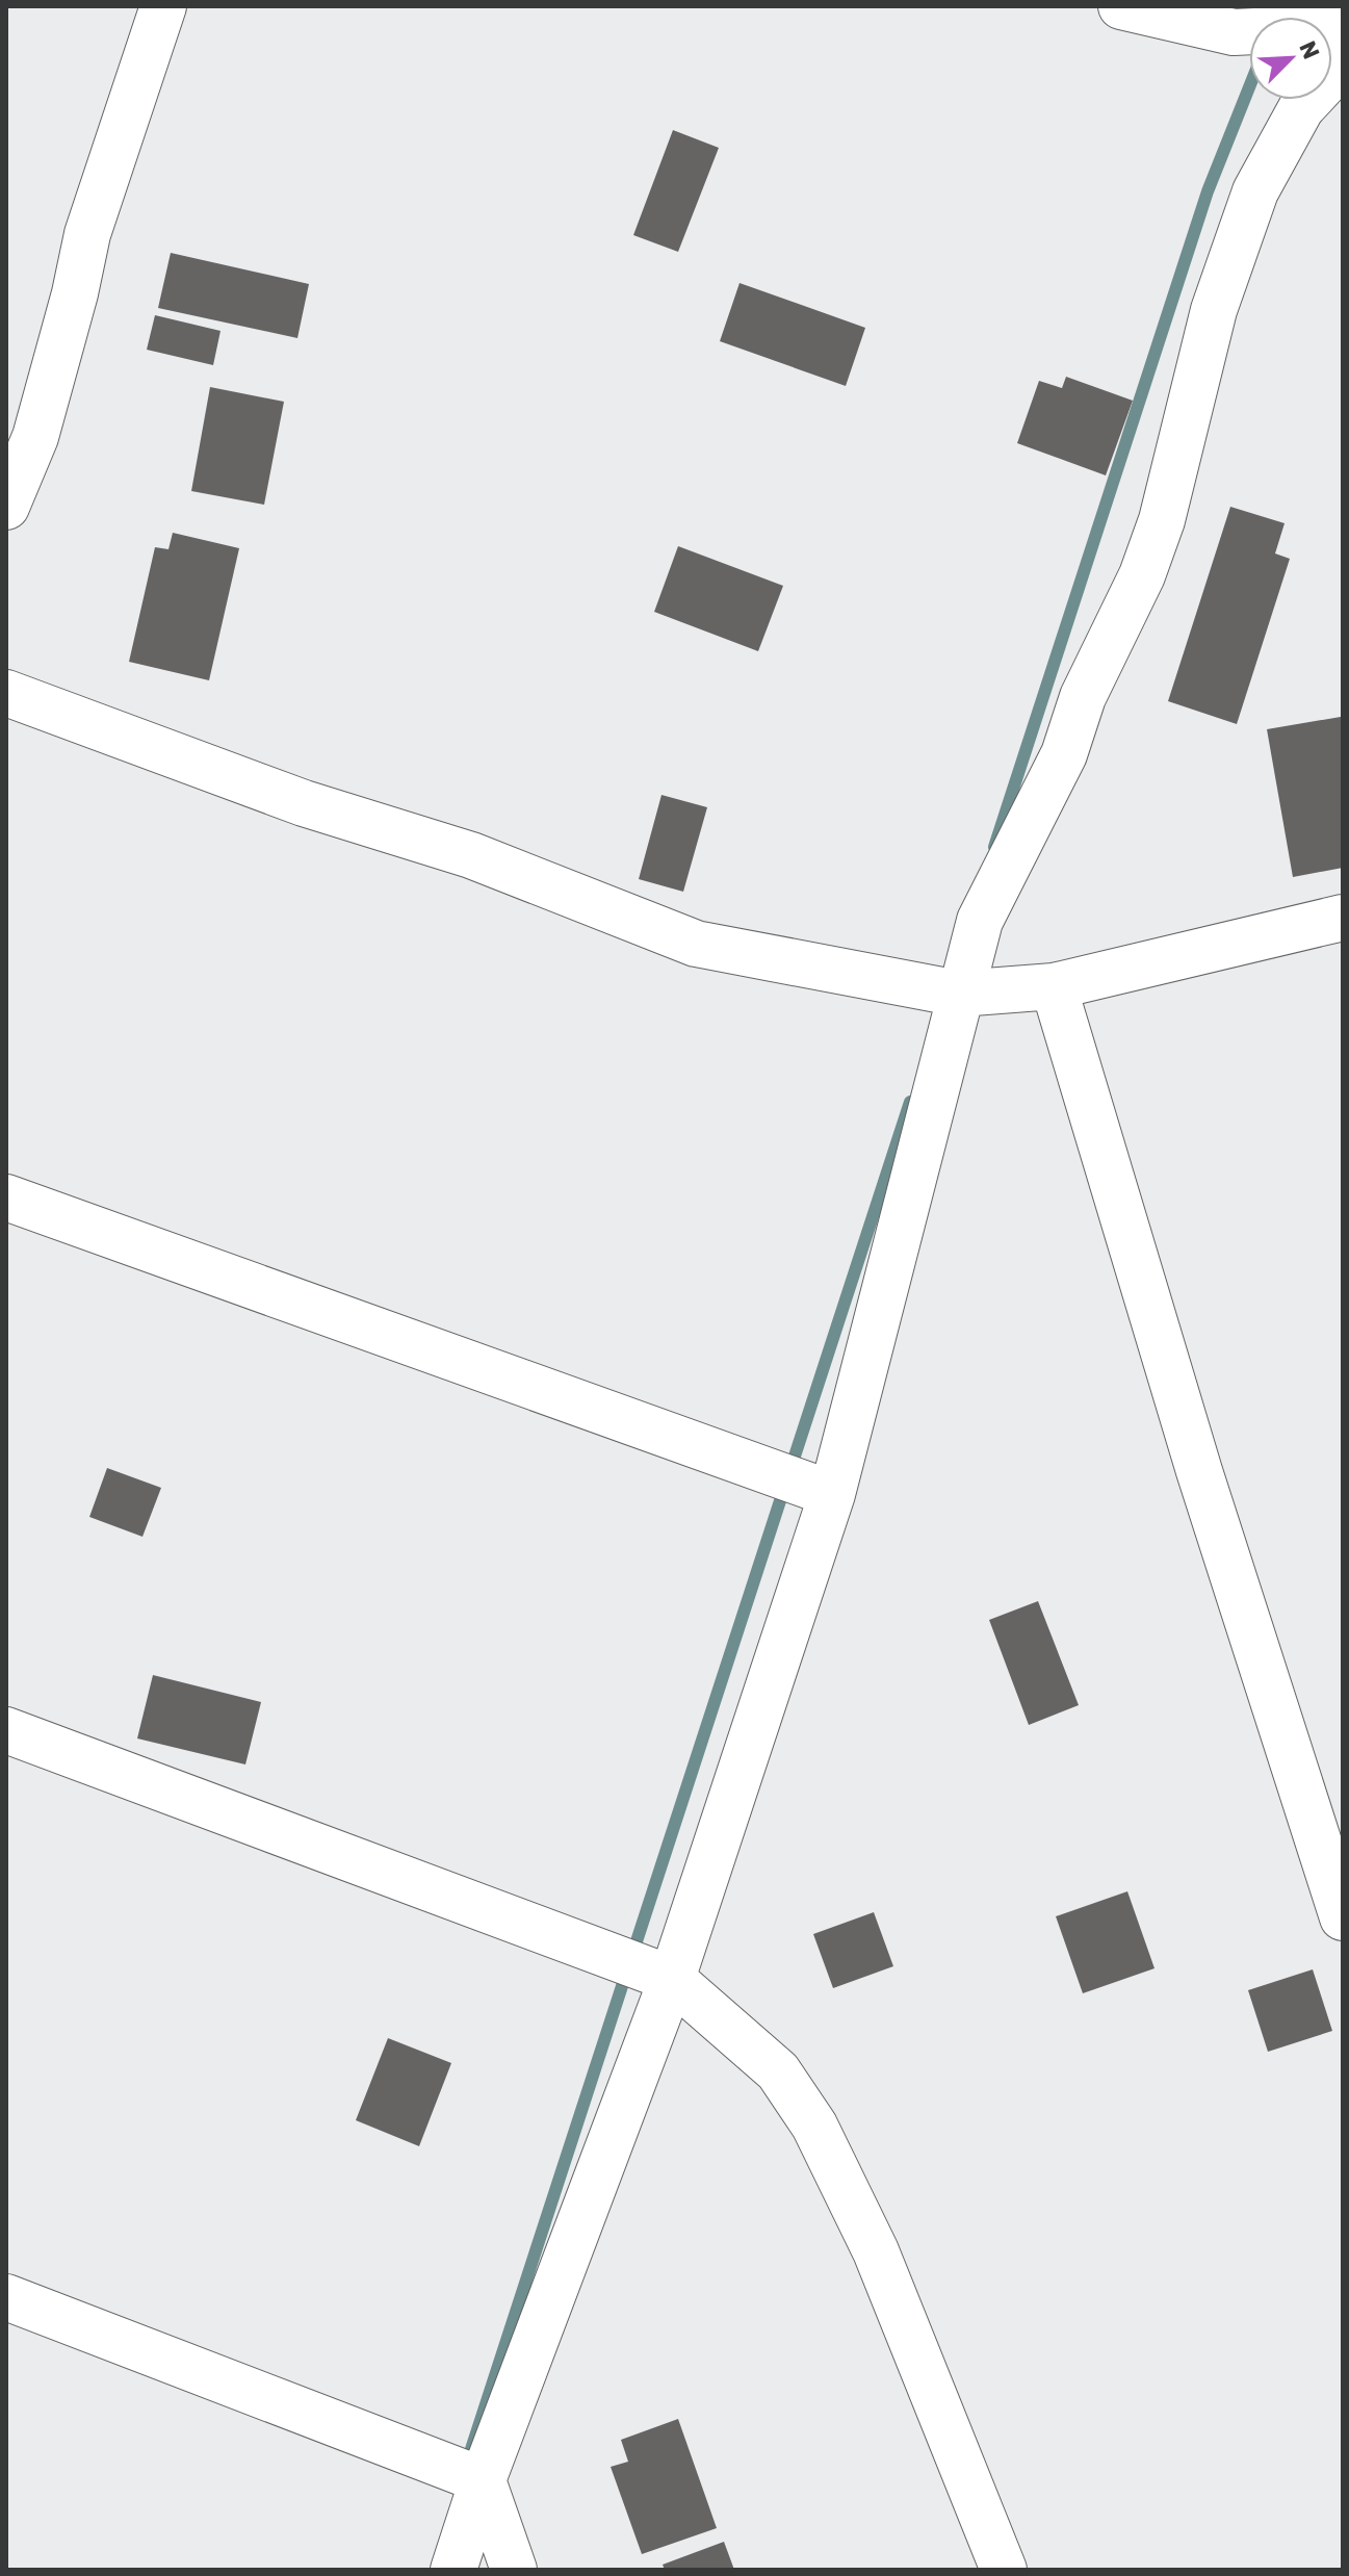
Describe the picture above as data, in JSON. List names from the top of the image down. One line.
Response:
{"north":"top right"}
